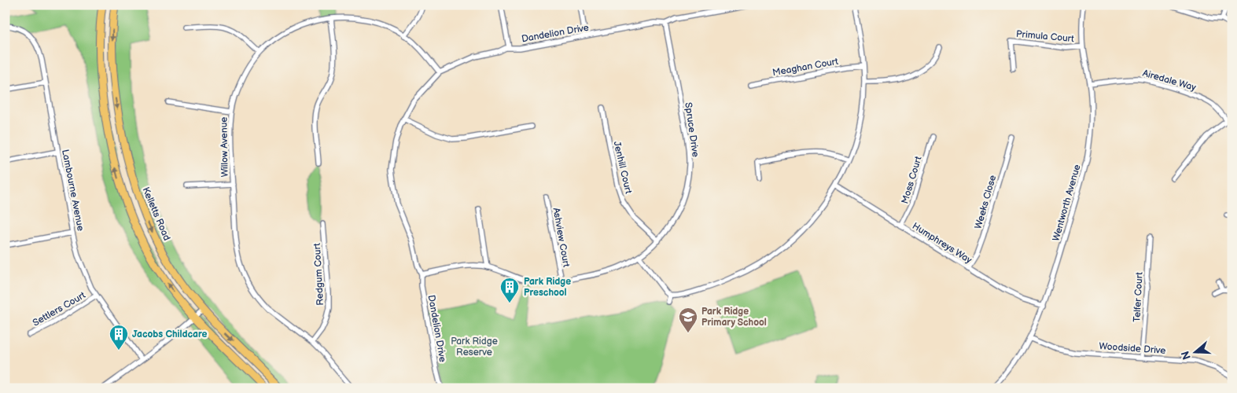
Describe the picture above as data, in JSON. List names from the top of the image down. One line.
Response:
{"streets":{"main road":["Kelletts Road"],"street":["Dandelion Drive","Primula Court","Meaghan Court","Airedale Way","Spruce Drive","Willow Avenue","Jenhill Court","Moss Court","Lambourne Avenue","Weeks Close","Wentworth Avenue","Ashview Court","Humphreys Way","Redgum Court","Telfer Court","Settlers Court","Woodside Drive"]},"crossings":[["Dandelion Drive","Spruce Drive"],["Dandelion Drive","Willow Avenue"],["Primula Court","Wentworth Avenue"],["Airedale Way","Wentworth Avenue"],["Spruce Drive","Jenhill Court"],["Spruce Drive","Ashview Court"],["Willow Avenue","Redgum Court"],["Moss Court","Humphreys Way"],["Lambourne Avenue","Settlers Court"],["Weeks Close","Humphreys Way"],["Wentworth Avenue","Humphreys Way"],["Wentworth Avenue","Woodside Drive"],["Telfer Court","Woodside Drive"]],"parks":["Park Ridge Reserve"],"places":{"building":["Park Ridge Preschool","Jacobs Childcare"],"school or university":["Park Ridge Primary School"]},"north":"left"}
